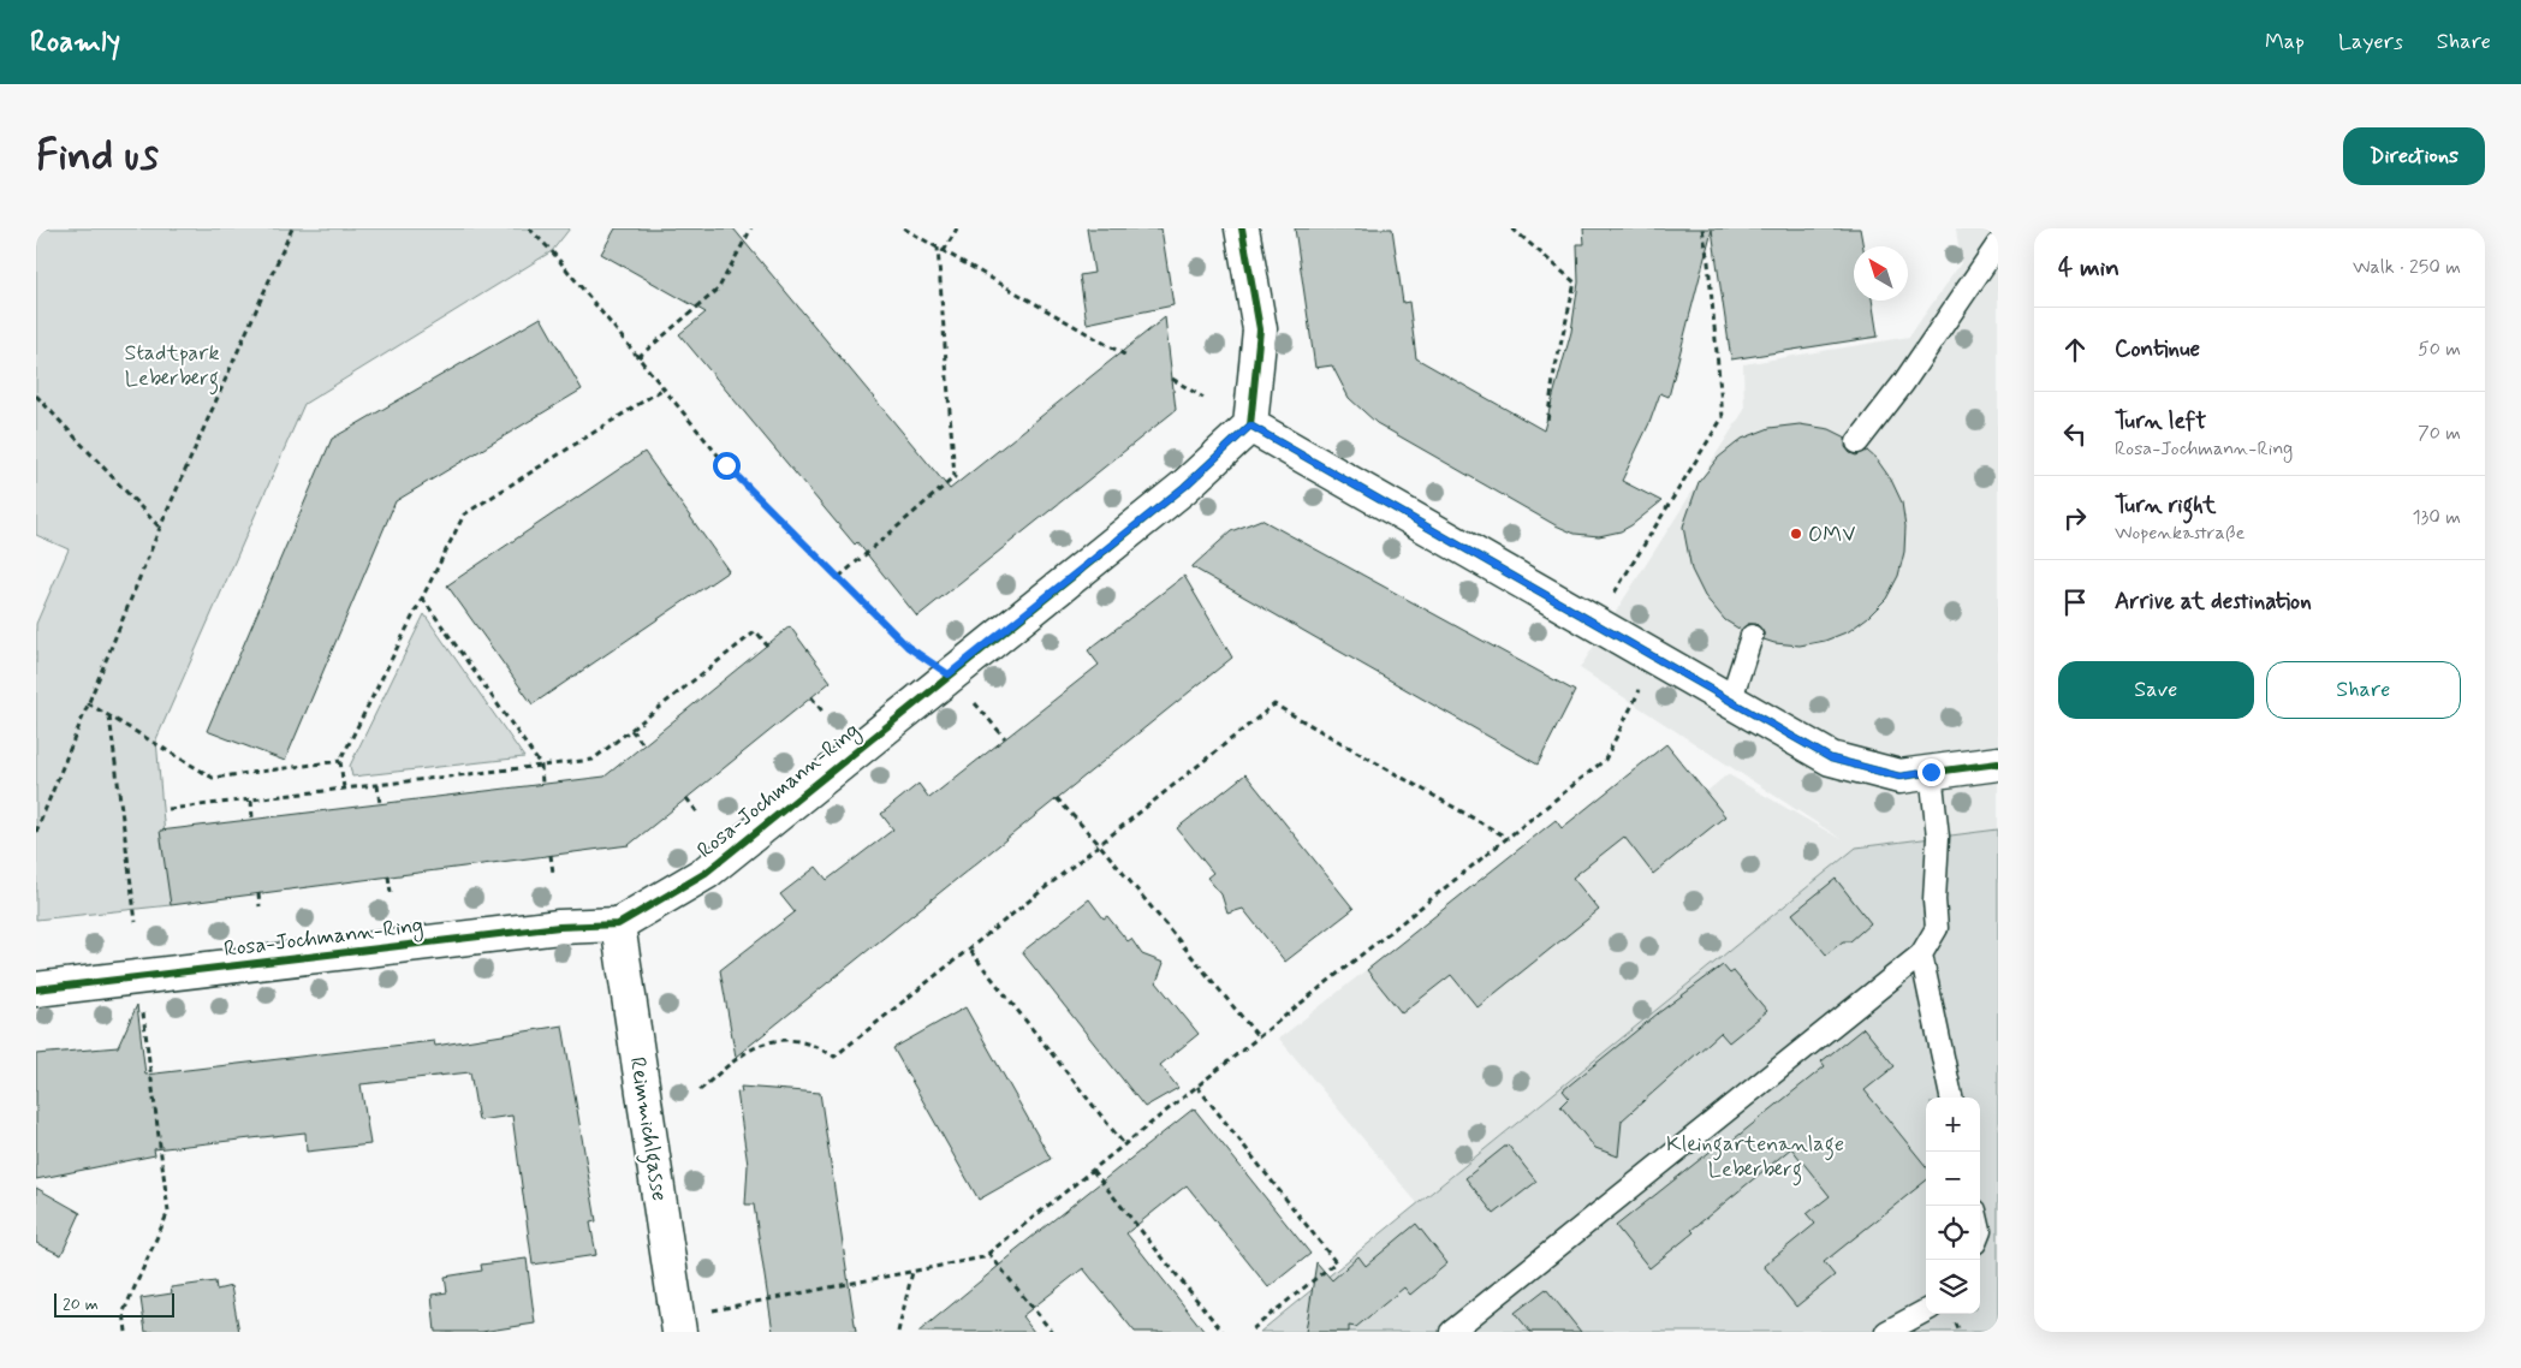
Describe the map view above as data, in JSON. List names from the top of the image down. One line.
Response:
{"streets":{"street":["Rosa-Jochmann-Ring","Reimmichlgasse"]},"crossings":[["Rosa-Jochmann-Ring","Reimmichlgasse"]],"parks":["Stadtpark Leberberg","Kleingartenanlage Leberberg"],"places":["OMV"],"scale_bar":"20 m","north":"top left","page":{"header":"Roamly","nav":["Map","Layers","Share"],"buttons":["Directions",["Save","Share"]],"title":"Find us","heading":["4 min","Walk · 250 m"],"list":[["Continue","50 m"],["Turn left","Rosa-Jochmann-Ring","70 m"],["Turn right","Wopenkastraße","130 m"],"Arrive at destination"],"map_buttons":["+","−"],"scale":"20 m"}}
